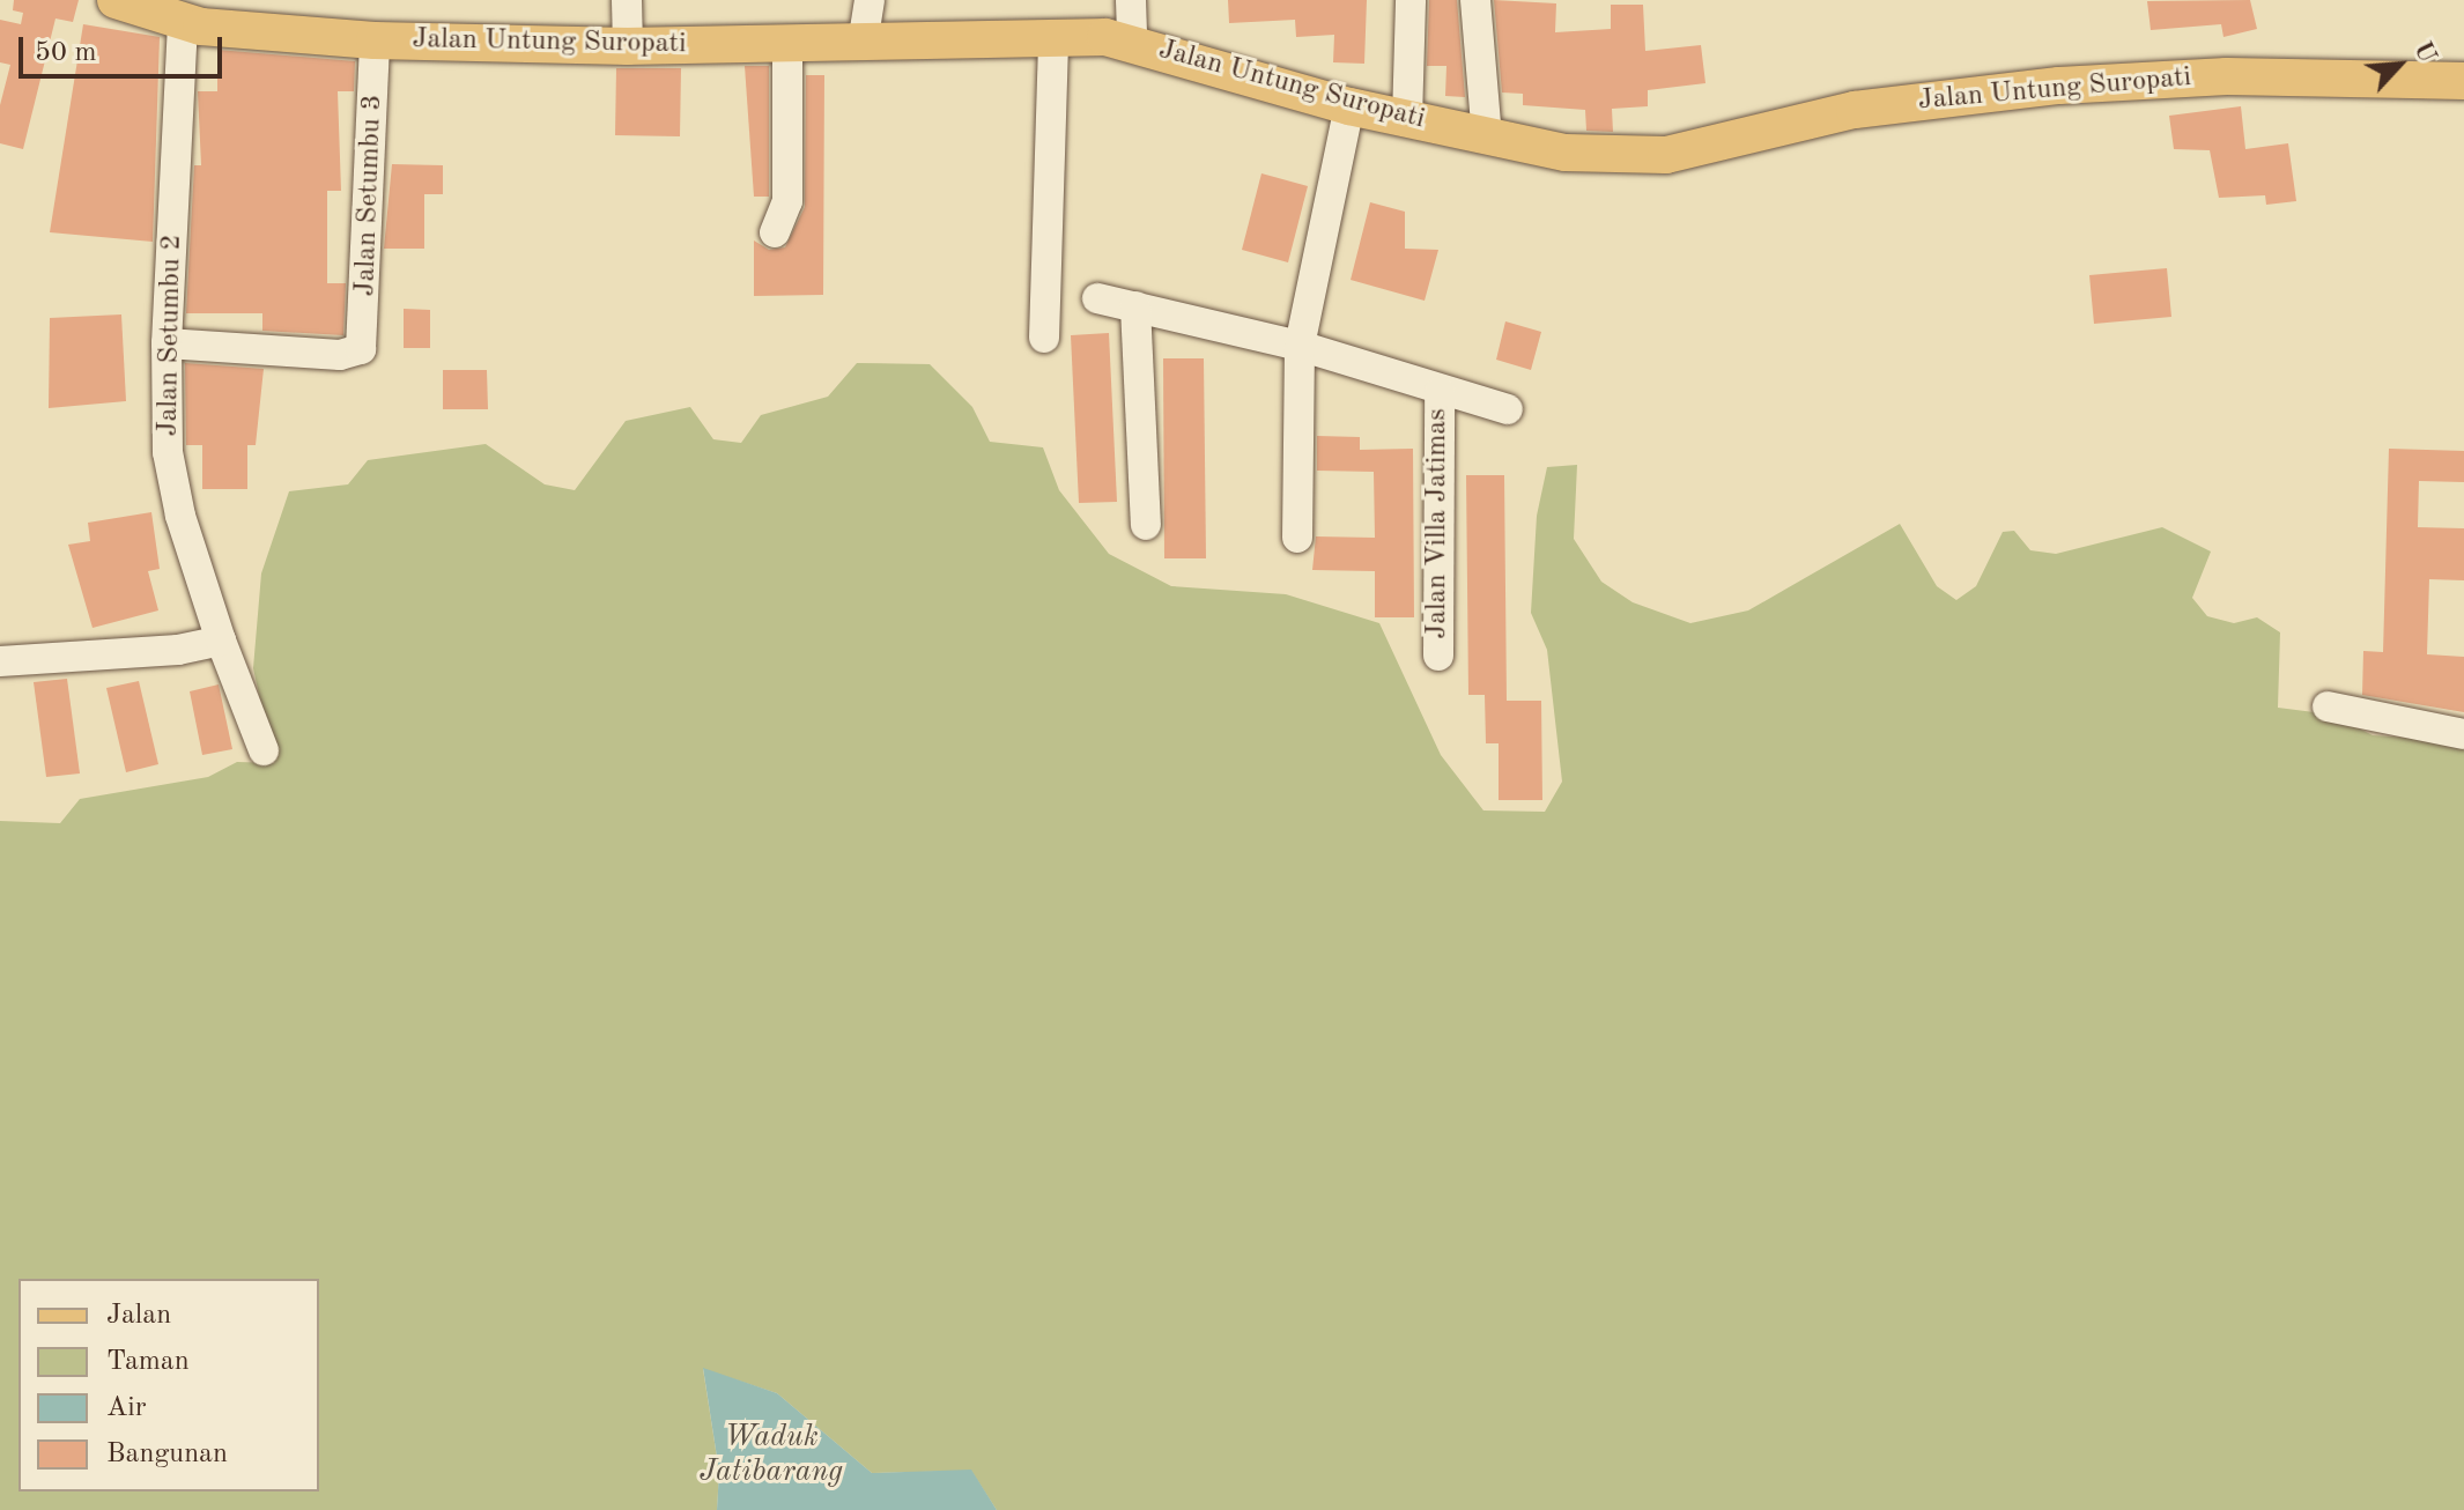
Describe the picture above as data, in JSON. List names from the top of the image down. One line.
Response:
{"streets":{"main road":["Jalan Untung Suropati"],"street":["Jalan Setumbu 3","Jalan Setumbu 2","Jalan Villa Jatimas"]},"crossings":[["Jalan Untung Suropati","Jalan Setumbu 3"],["Jalan Untung Suropati","Jalan Setumbu 2"],["Jalan Setumbu 3","Jalan Setumbu 2"]],"water":["Waduk Jatibarang"],"legend":["Jalan","Taman","Air","Bangunan"],"scale_bar":"50 m","north":"top right"}
